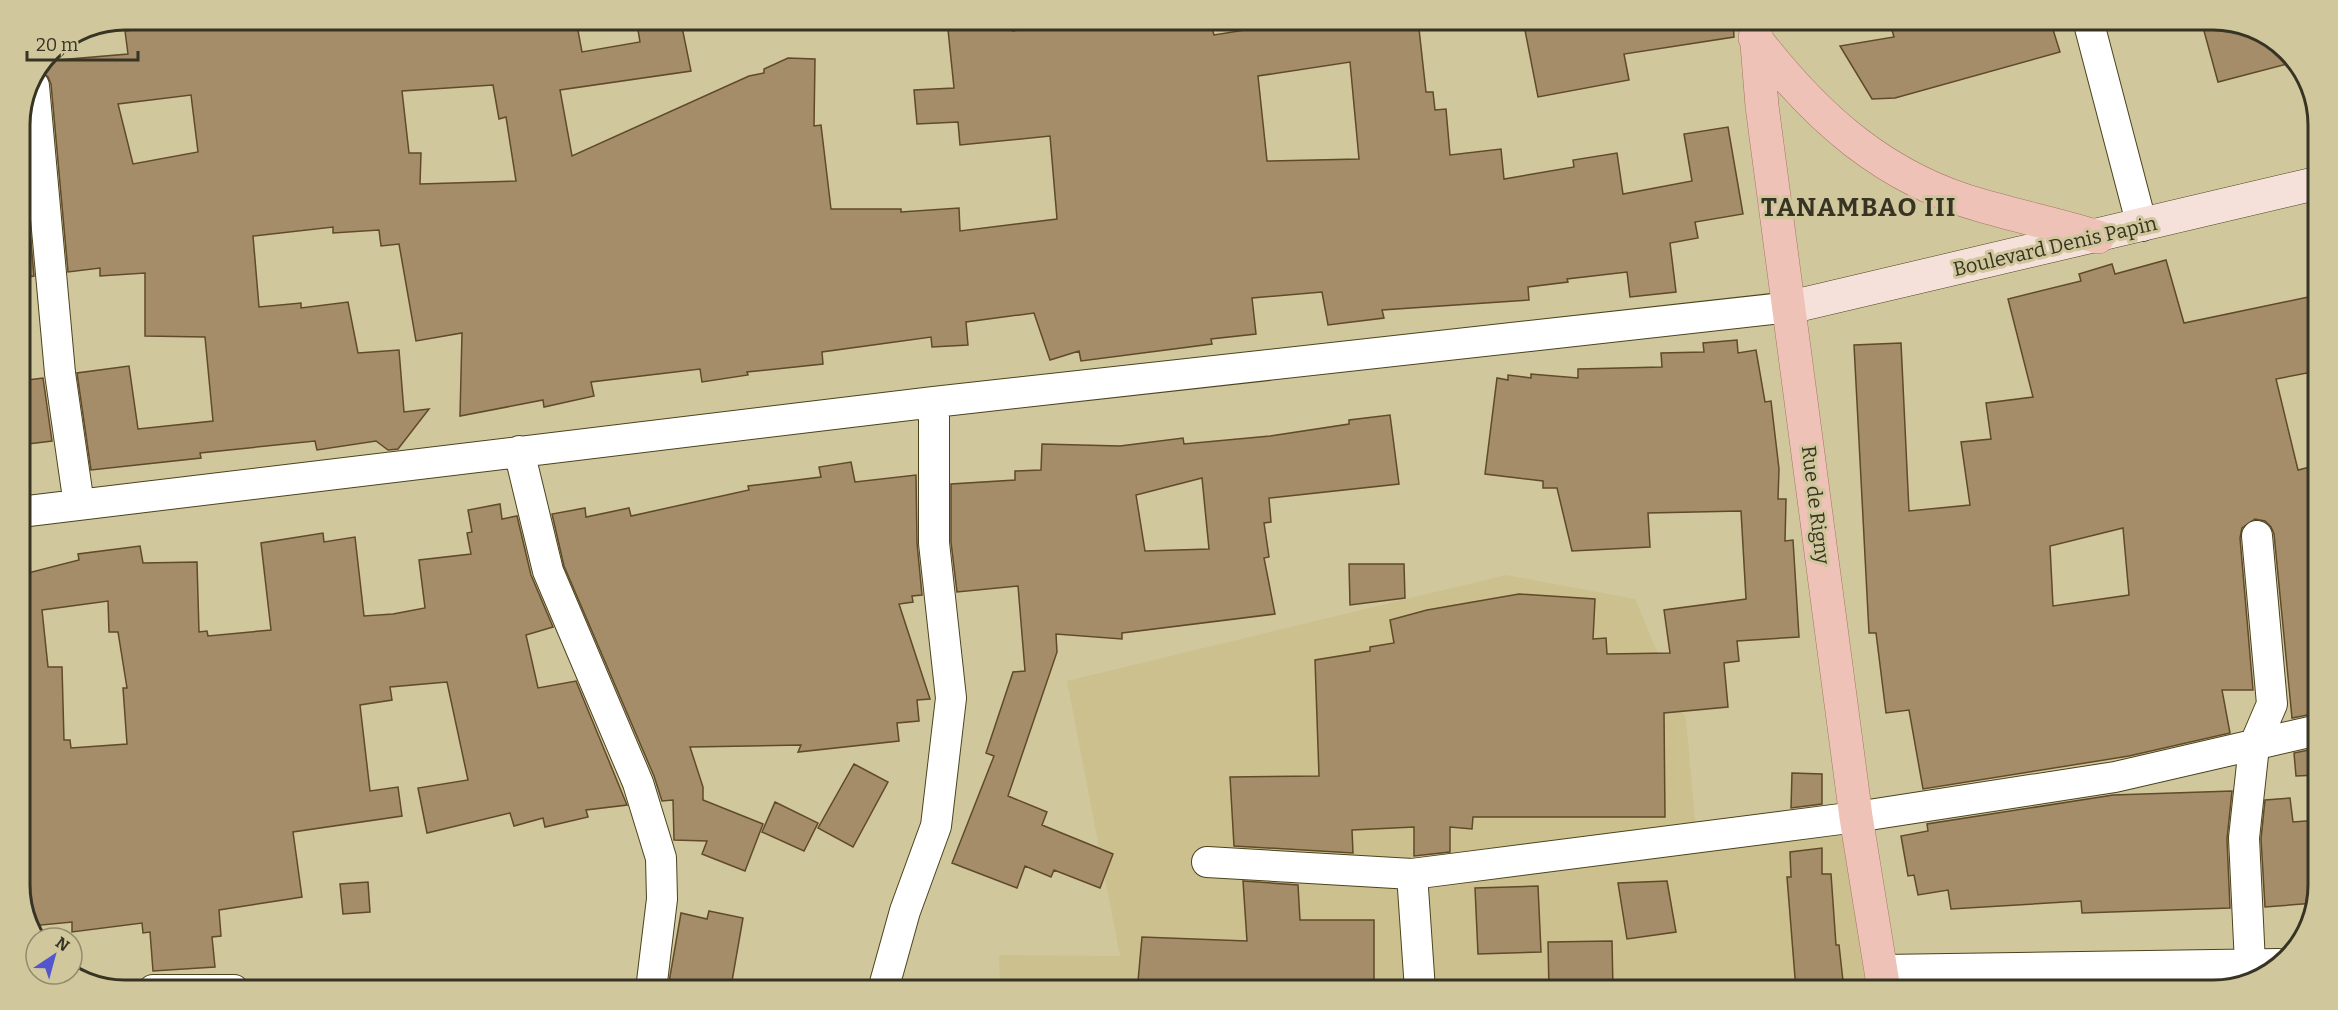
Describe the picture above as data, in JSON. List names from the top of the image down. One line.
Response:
{"streets":{"main road":["Boulevard Denis Papin","Rue de Rigny"]},"crossings":[["Boulevard Denis Papin","Rue de Rigny"]],"districts":["TANAMBAO III"],"scale_bar":"20 m","north":"top right"}
